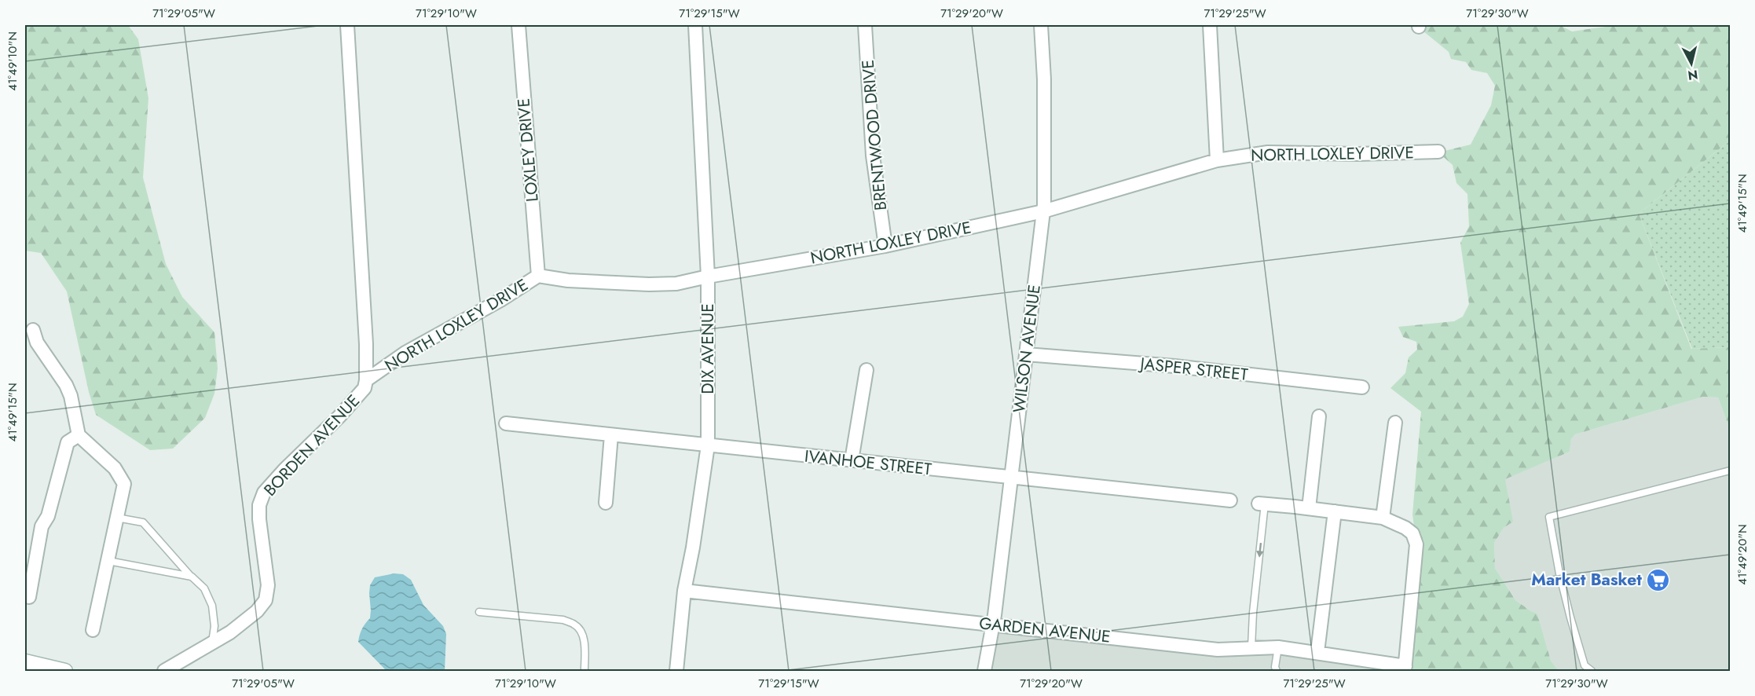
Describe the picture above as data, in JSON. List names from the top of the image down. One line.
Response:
{"streets":{"street":["BRENTWOOD DRIVE","LOXLEY DRIVE","NORTH LOXLEY DRIVE","DIX AVENUE","WILSON AVENUE","JASPER STREET","BORDEN AVENUE","IVANHOE STREET","GARDEN AVENUE"]},"crossings":[["BRENTWOOD DRIVE","NORTH LOXLEY DRIVE"],["LOXLEY DRIVE","NORTH LOXLEY DRIVE"],["NORTH LOXLEY DRIVE","DIX AVENUE"],["NORTH LOXLEY DRIVE","WILSON AVENUE"],["NORTH LOXLEY DRIVE","BORDEN AVENUE"],["DIX AVENUE","IVANHOE STREET"],["DIX AVENUE","GARDEN AVENUE"],["WILSON AVENUE","JASPER STREET"],["WILSON AVENUE","IVANHOE STREET"],["WILSON AVENUE","GARDEN AVENUE"]],"places":{"supermarket":["Market Basket"]},"north":"bottom","coordinates":["71°29'05\"W","71°29'10\"W","71°29'15\"W","71°29'20\"W","71°29'25\"W","71°29'30\"W","41°49'10\"N","41°49'15\"N","41°49'20\"N"]}
